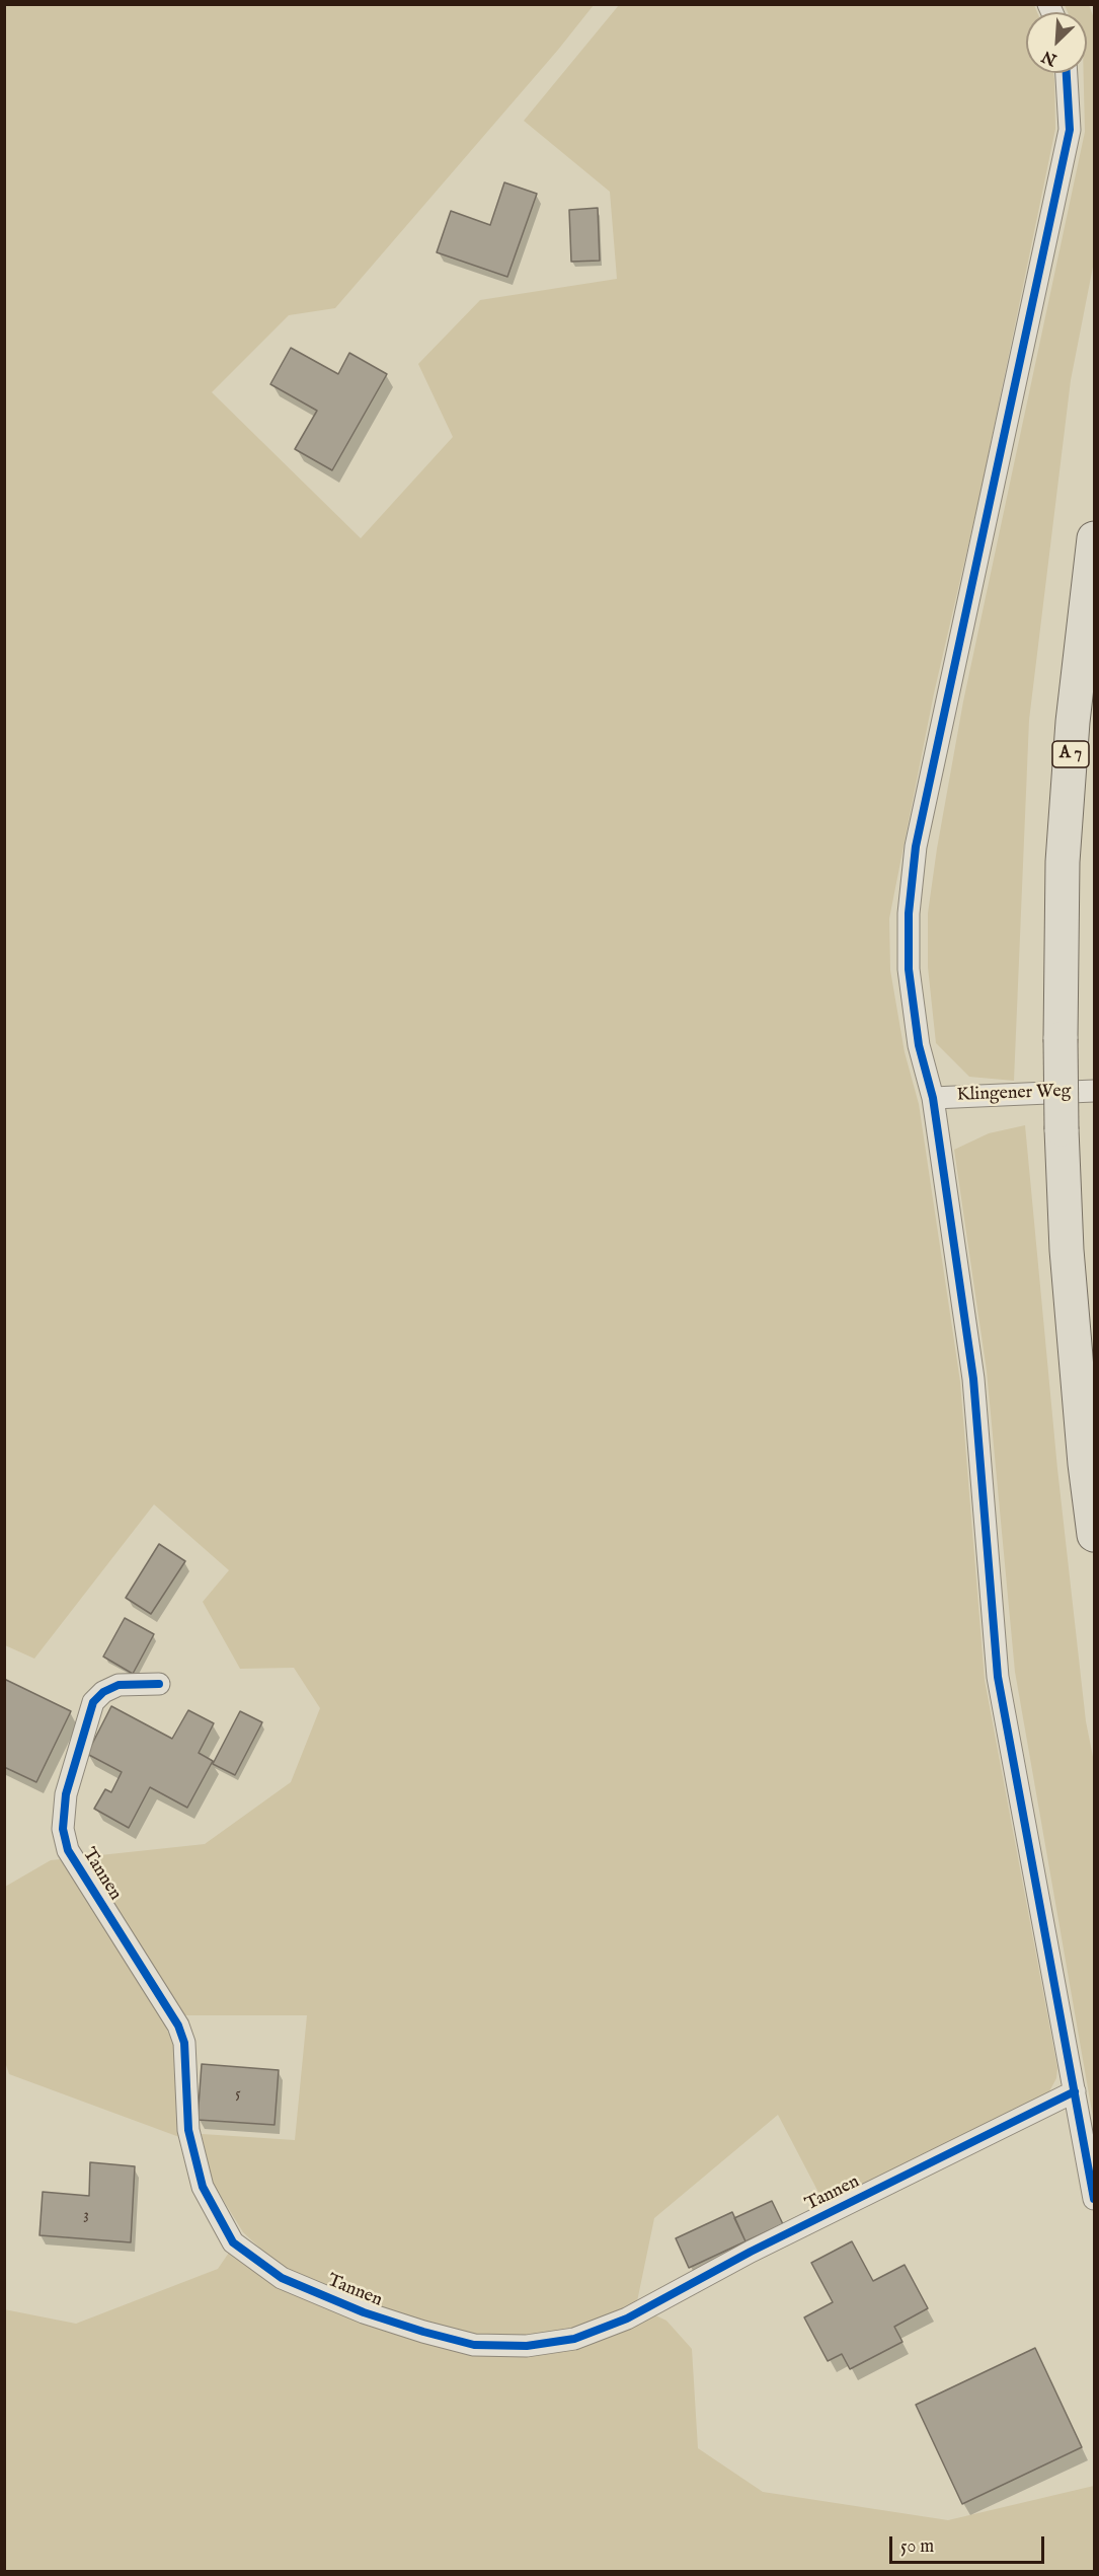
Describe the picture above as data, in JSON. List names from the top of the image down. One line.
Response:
{"streets":{"highway":["A 7"],"street":["Klingener Weg","Tannen"]},"house_numbers":["5","3"],"scale_bar":"50 m","north":"bottom left"}
